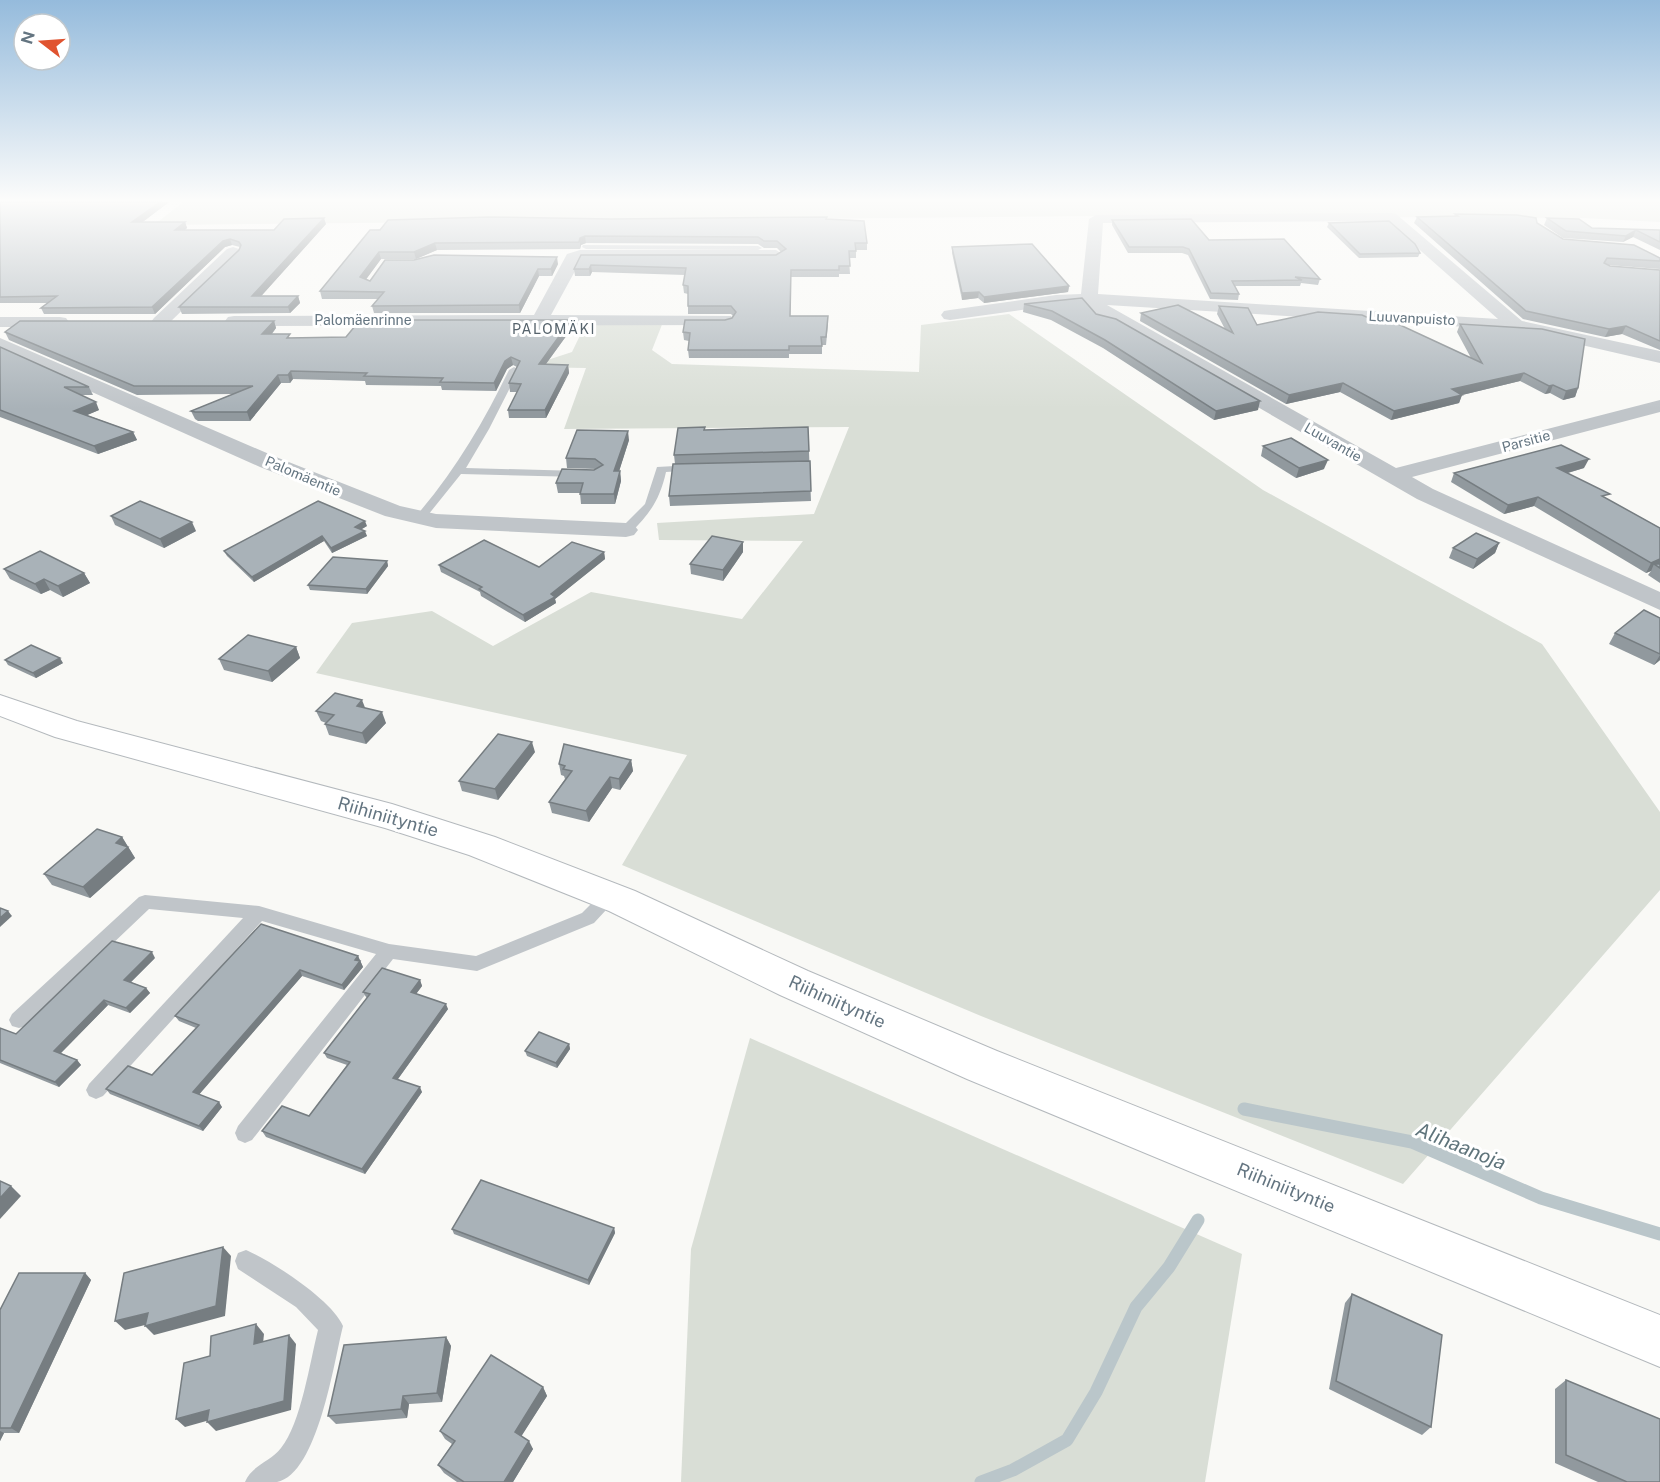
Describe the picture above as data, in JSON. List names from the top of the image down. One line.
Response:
{"streets":{"main road":["Riihiniityntie"],"street":["Luuvanpuisto","Palomäenrinne","Parsitie","Luuvantie","Palomäentie"]},"crossings":[["Luuvanpuisto","Luuvantie"],["Parsitie","Luuvantie"]],"districts":["PALOMÄKI"],"water":["Alihaanoja"],"north":"left"}
